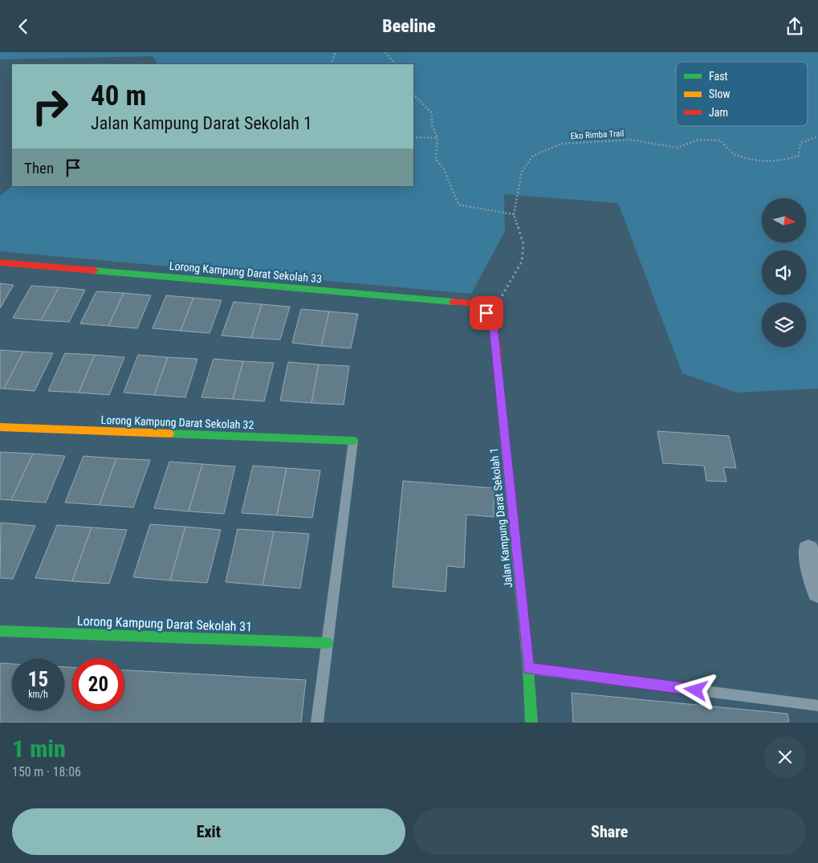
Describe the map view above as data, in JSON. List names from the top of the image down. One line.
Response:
{"streets":{"street":["Lorong Kampung Darat Sekolah 33","Lorong Kampung Darat Sekolah 32","Jalan Kampung Darat Sekolah 1","Lorong Kampung Darat Sekolah 31"],"path":["Eko Rimba Trail"]},"crossings":[["Eko Rimba Trail","Lorong Kampung Darat Sekolah 33"],["Eko Rimba Trail","Jalan Kampung Darat Sekolah 1"],["Lorong Kampung Darat Sekolah 33","Jalan Kampung Darat Sekolah 1"]],"legend":["Fast","Slow","Jam"],"north":"right","page":{"header":"Beeline","turn":["40 m","Jalan Kampung Darat Sekolah 1"],"then":"Then","speed":"15 km/h","limit":"20","heading":["1 min","150 m · 18:06"],"buttons":["Exit","Share"]}}
